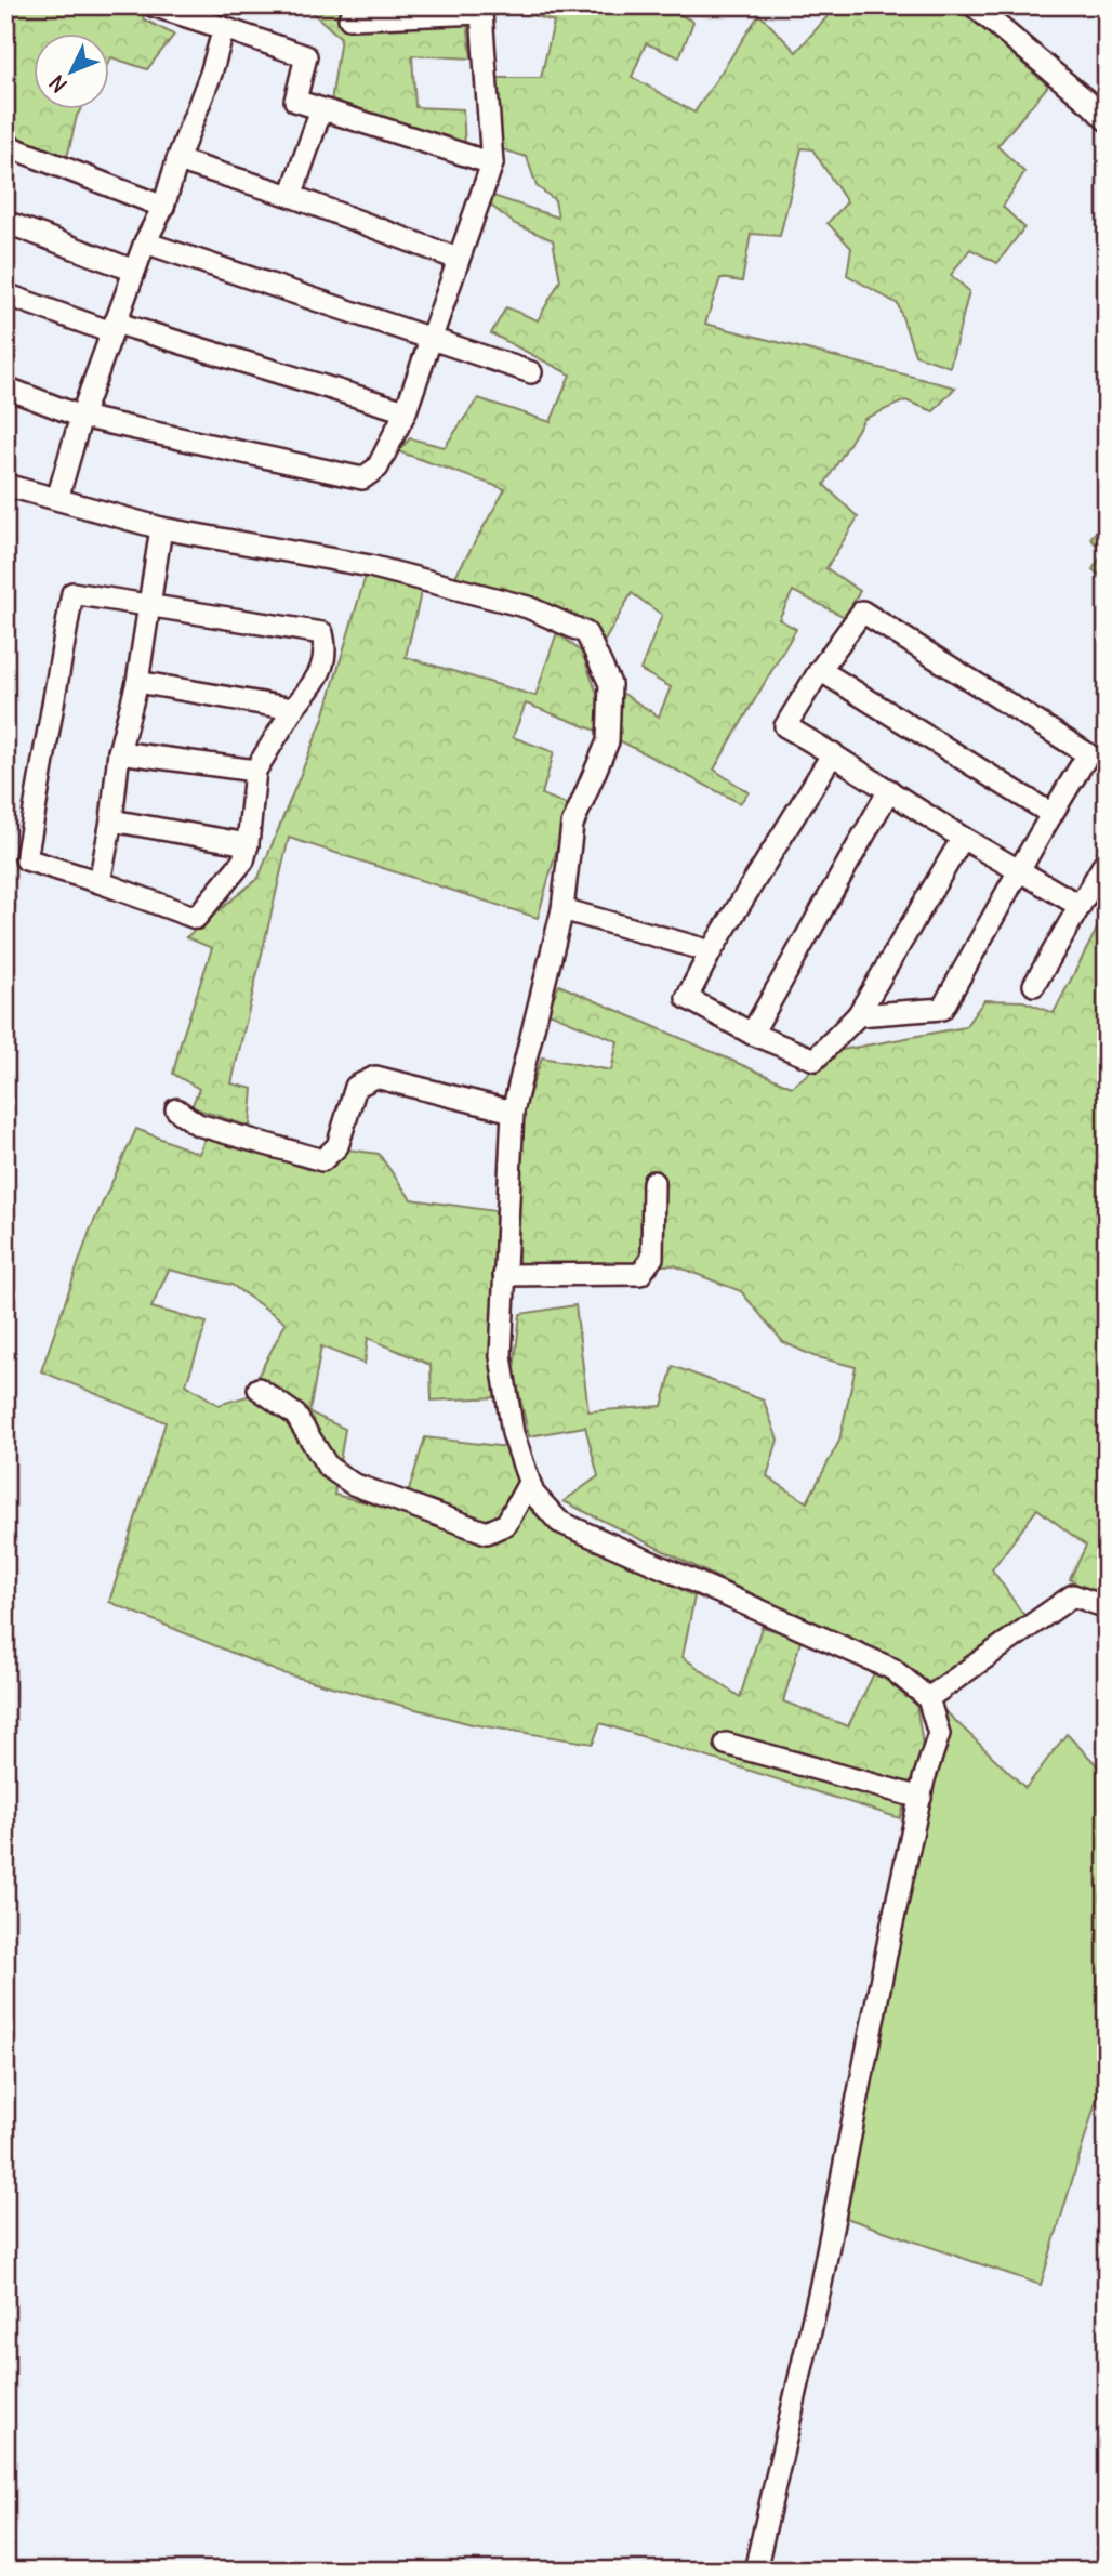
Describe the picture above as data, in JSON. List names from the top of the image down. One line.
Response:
{"north":"bottom left"}
